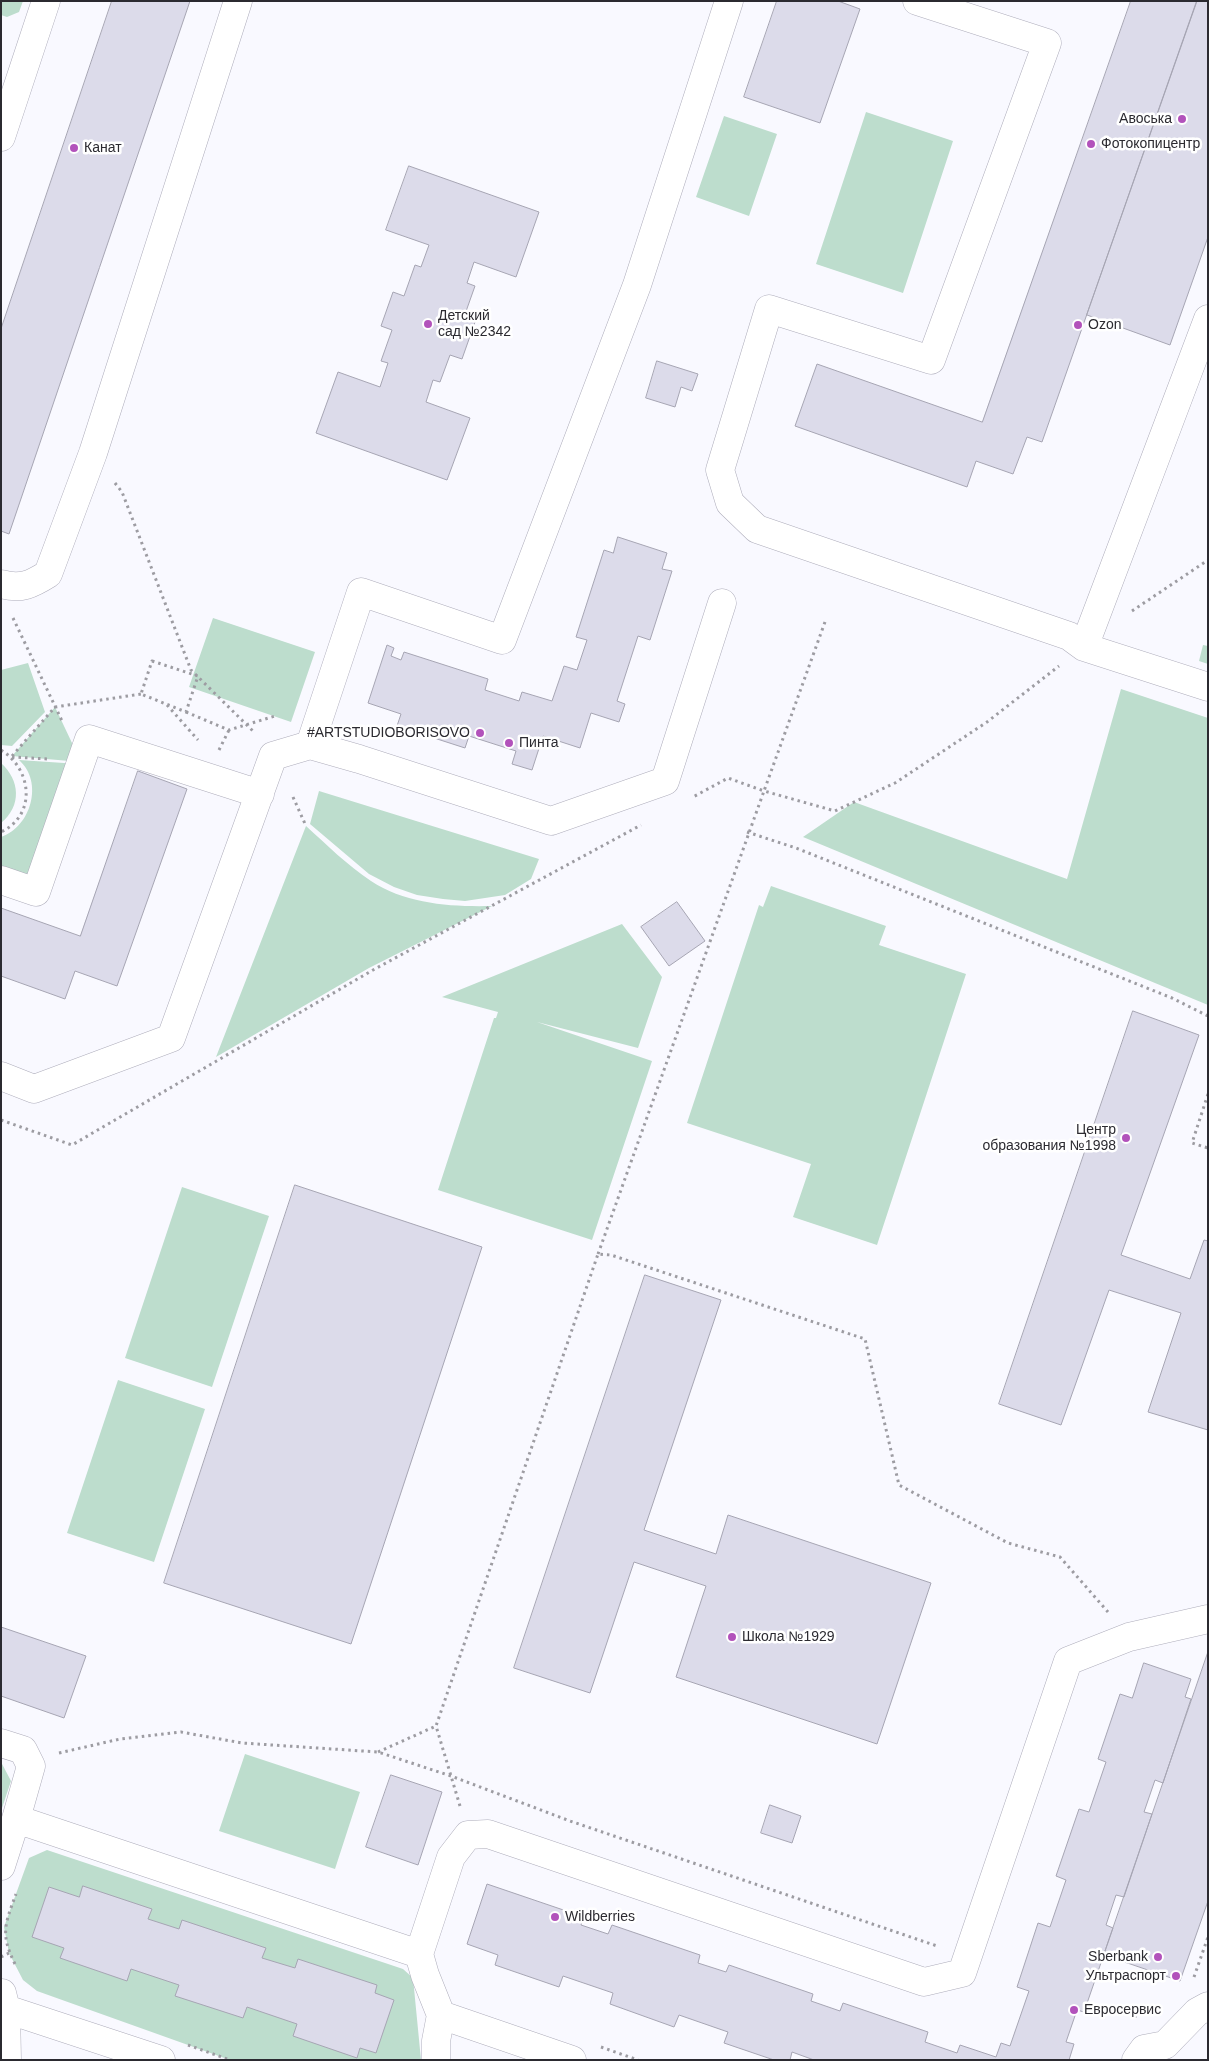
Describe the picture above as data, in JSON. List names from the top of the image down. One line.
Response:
{"places":["Авоська","Фотокопицентр","Канат","Детский сад №2342","Ozon","#ARTSTUDIOBORISOVO","Пинта","Центр образования №1998","Школа №1929","Wildberries","Sberbank","Ультраспорт","Евросервис"]}
